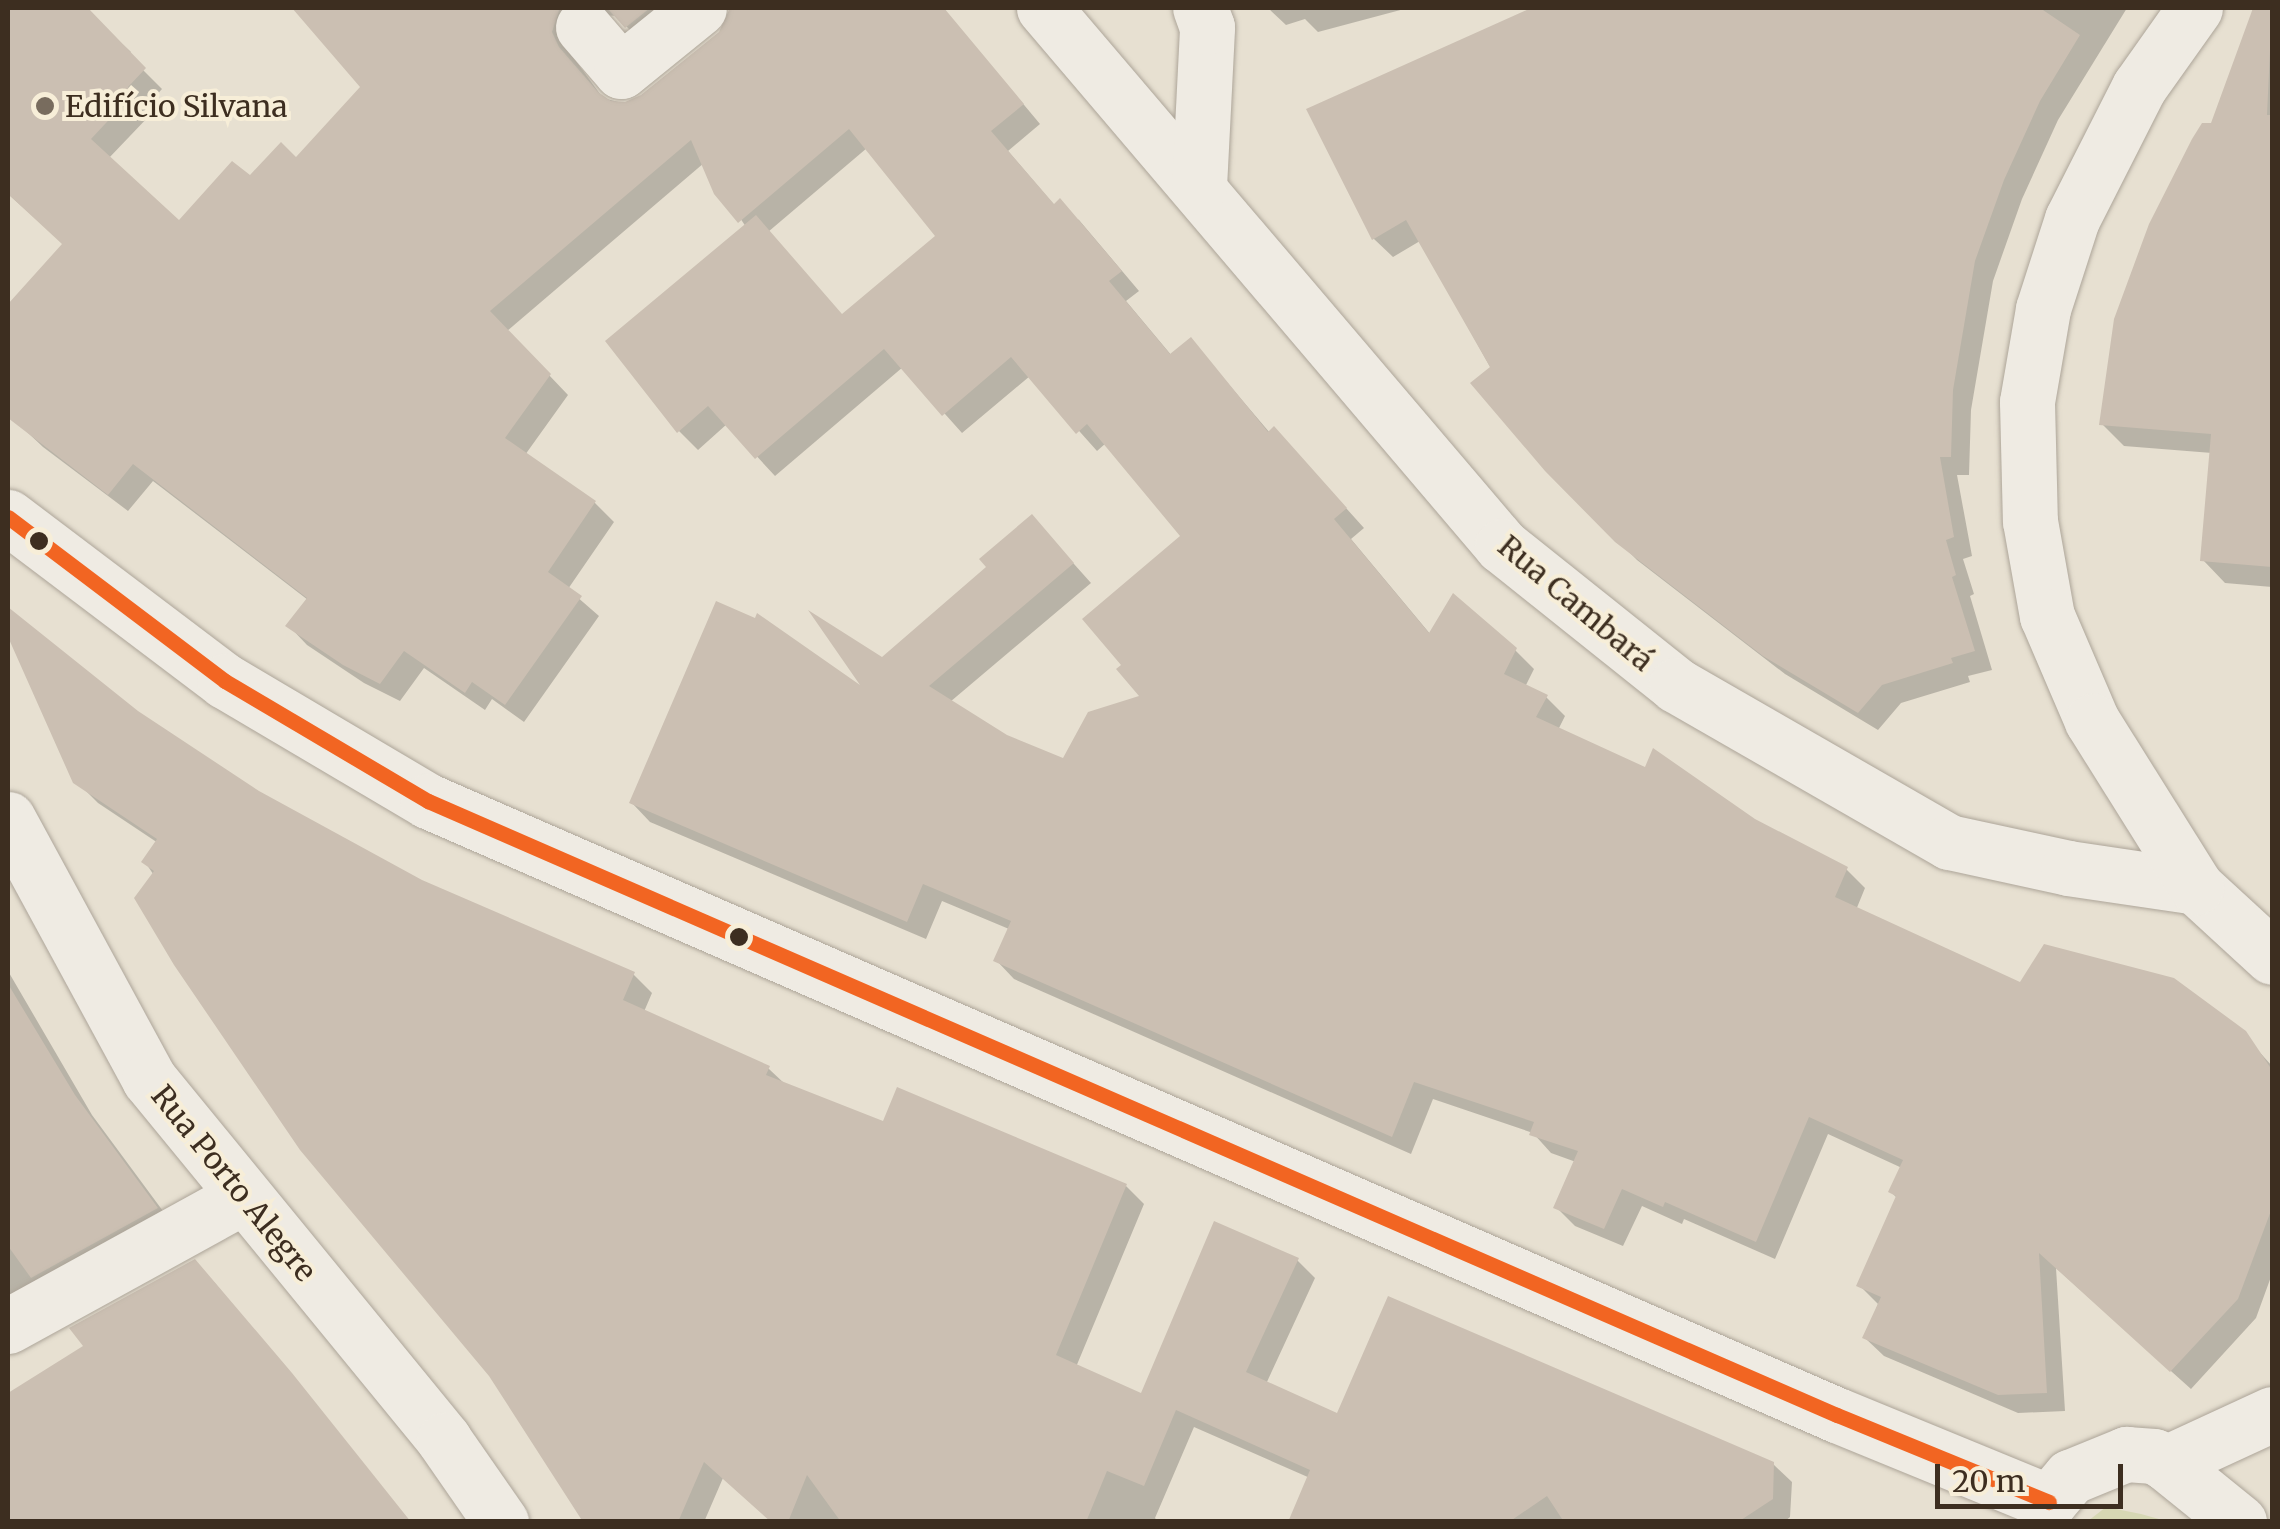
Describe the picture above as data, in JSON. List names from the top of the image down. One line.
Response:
{"streets":{"street":["Rua Cambará","Rua Porto Alegre"]},"places":["Edifício Silvana"],"scale_bar":"20 m"}
